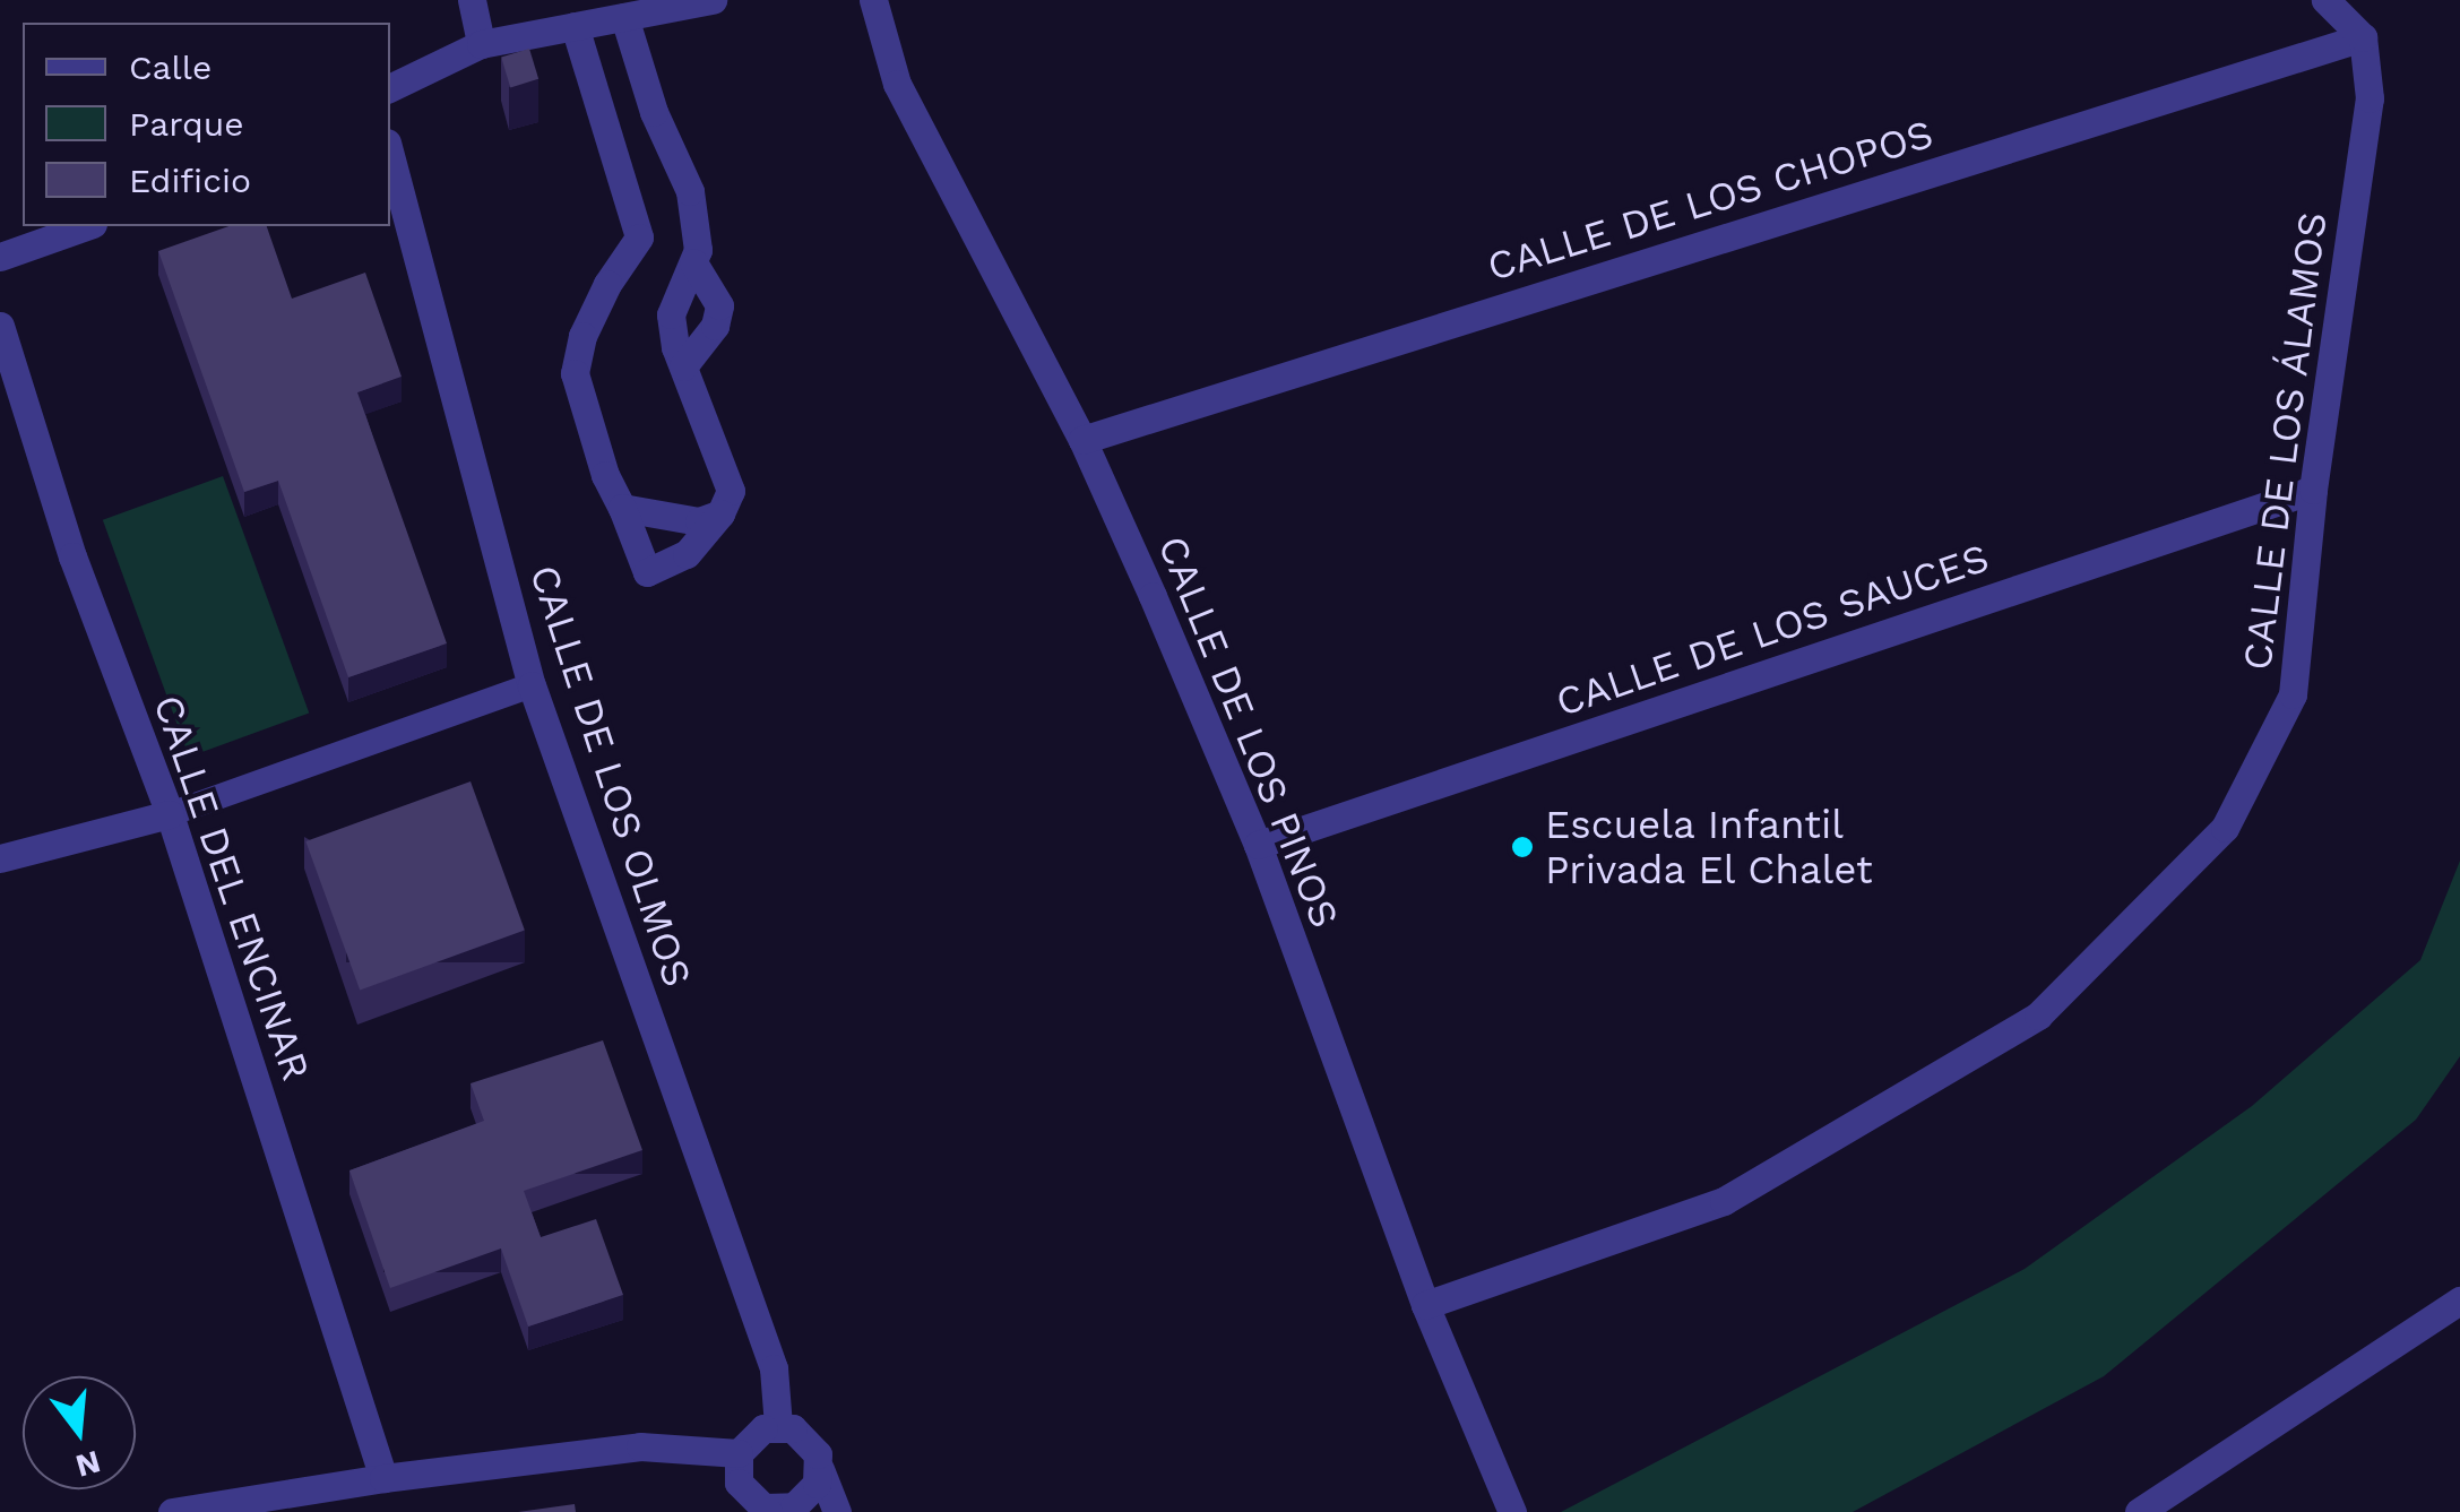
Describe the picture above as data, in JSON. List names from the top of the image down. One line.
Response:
{"streets":{"street":["CALLE DE LOS CHOPOS","CALLE DE LOS ÁLAMOS","CALLE DE LOS SAUCES","CALLE DE LOS PINOS","CALLE DE LOS OLMOS","CALLE DEL ENCINAR"]},"crossings":[["CALLE DE LOS CHOPOS","CALLE DE LOS ÁLAMOS"],["CALLE DE LOS CHOPOS","CALLE DE LOS PINOS"],["CALLE DE LOS ÁLAMOS","CALLE DE LOS SAUCES"],["CALLE DE LOS ÁLAMOS","CALLE DE LOS PINOS"],["CALLE DE LOS SAUCES","CALLE DE LOS PINOS"]],"places":["Escuela Infantil Privada El Chalet"],"legend":["Calle","Parque","Edificio"],"north":"bottom"}
